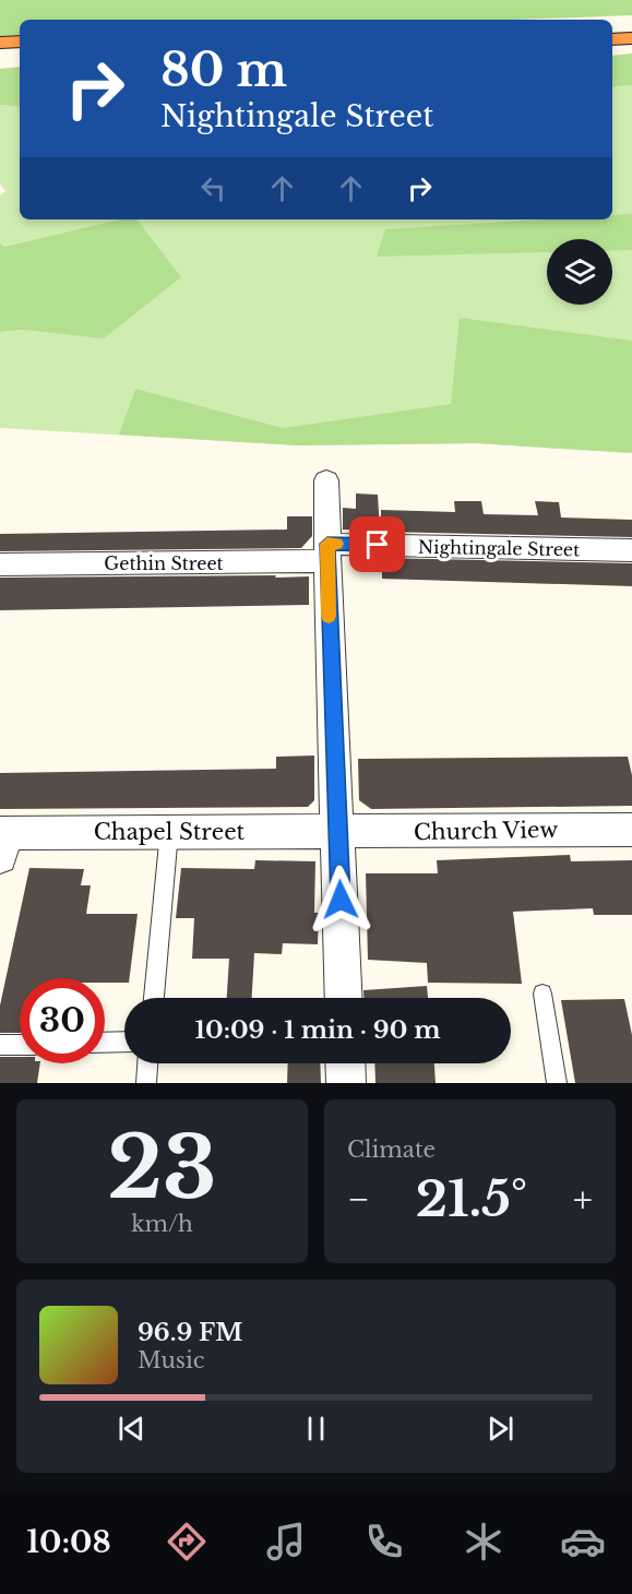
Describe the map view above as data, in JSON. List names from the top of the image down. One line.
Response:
{"streets":{"street":["Nightingale Street","Gethin Street","Church View","Chapel Street"]},"crossings":[["Nightingale Street","Gethin Street"],["Church View","Chapel Street"]],"page":{"turn":["80 m","Nightingale Street"],"limit":"30","trip":"10:09 · 1 min · 90 m","tile":[["23","km/h"],"Climate"],"heat":["−","21.5°","+"],"song":["96.9 FM","Music"],"tabs":"10:08"}}
